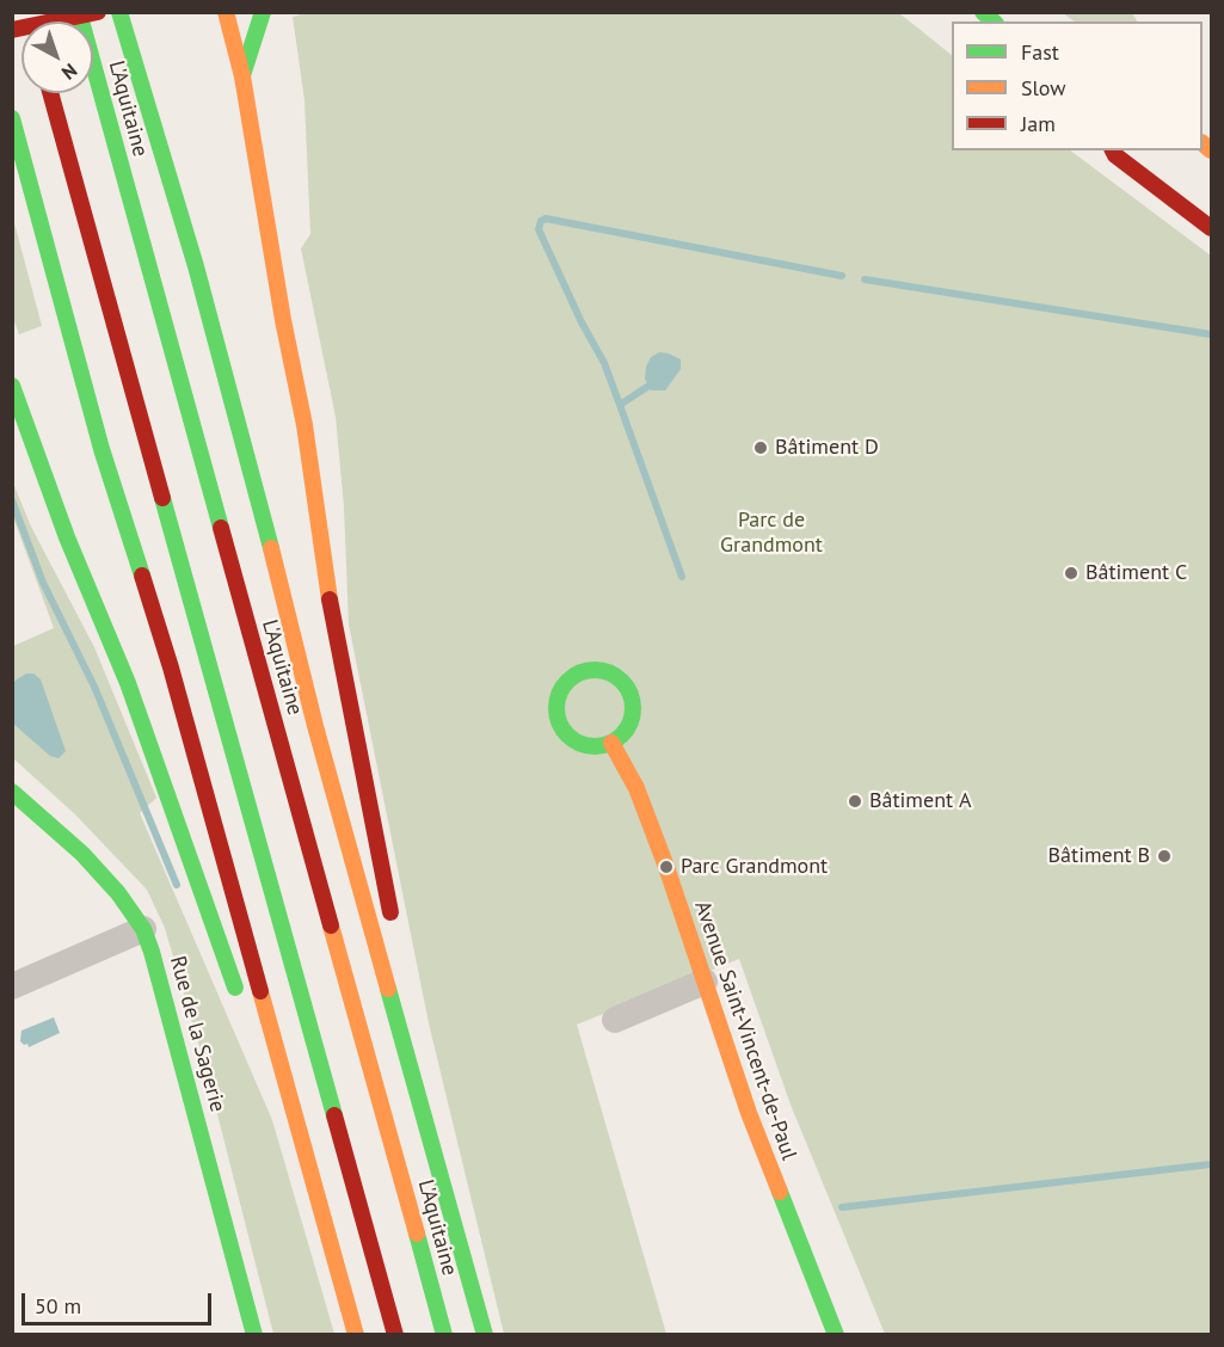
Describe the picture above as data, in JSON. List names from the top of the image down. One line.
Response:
{"streets":{"main road":["L'Aquitaine","Avenue Saint-Vincent-de-Paul","Rue de la Sagerie"]},"parks":["Parc de Grandmont"],"places":["Bâtiment D","Bâtiment C","Bâtiment A","Bâtiment B","Parc Grandmont"],"legend":["Fast","Slow","Jam"],"scale_bar":"50 m","north":"bottom right"}
